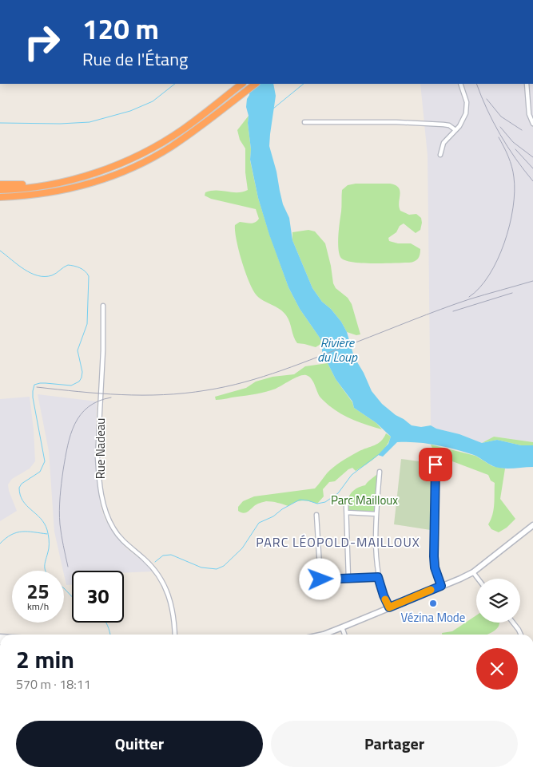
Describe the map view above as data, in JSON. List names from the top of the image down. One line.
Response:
{"streets":{"street":["Rue Nadeau"]},"districts":["PARC LÉOPOLD-MAILLOUX"],"water":["Rivière du Loup"],"parks":["Parc Mailloux"],"places":["Vézina Mode"],"page":{"turn":["120 m","Rue de l'Étang"],"speed":"25 km/h","limit":"30","heading":["2 min","570 m · 18:11"],"buttons":["Quitter","Partager"]}}
